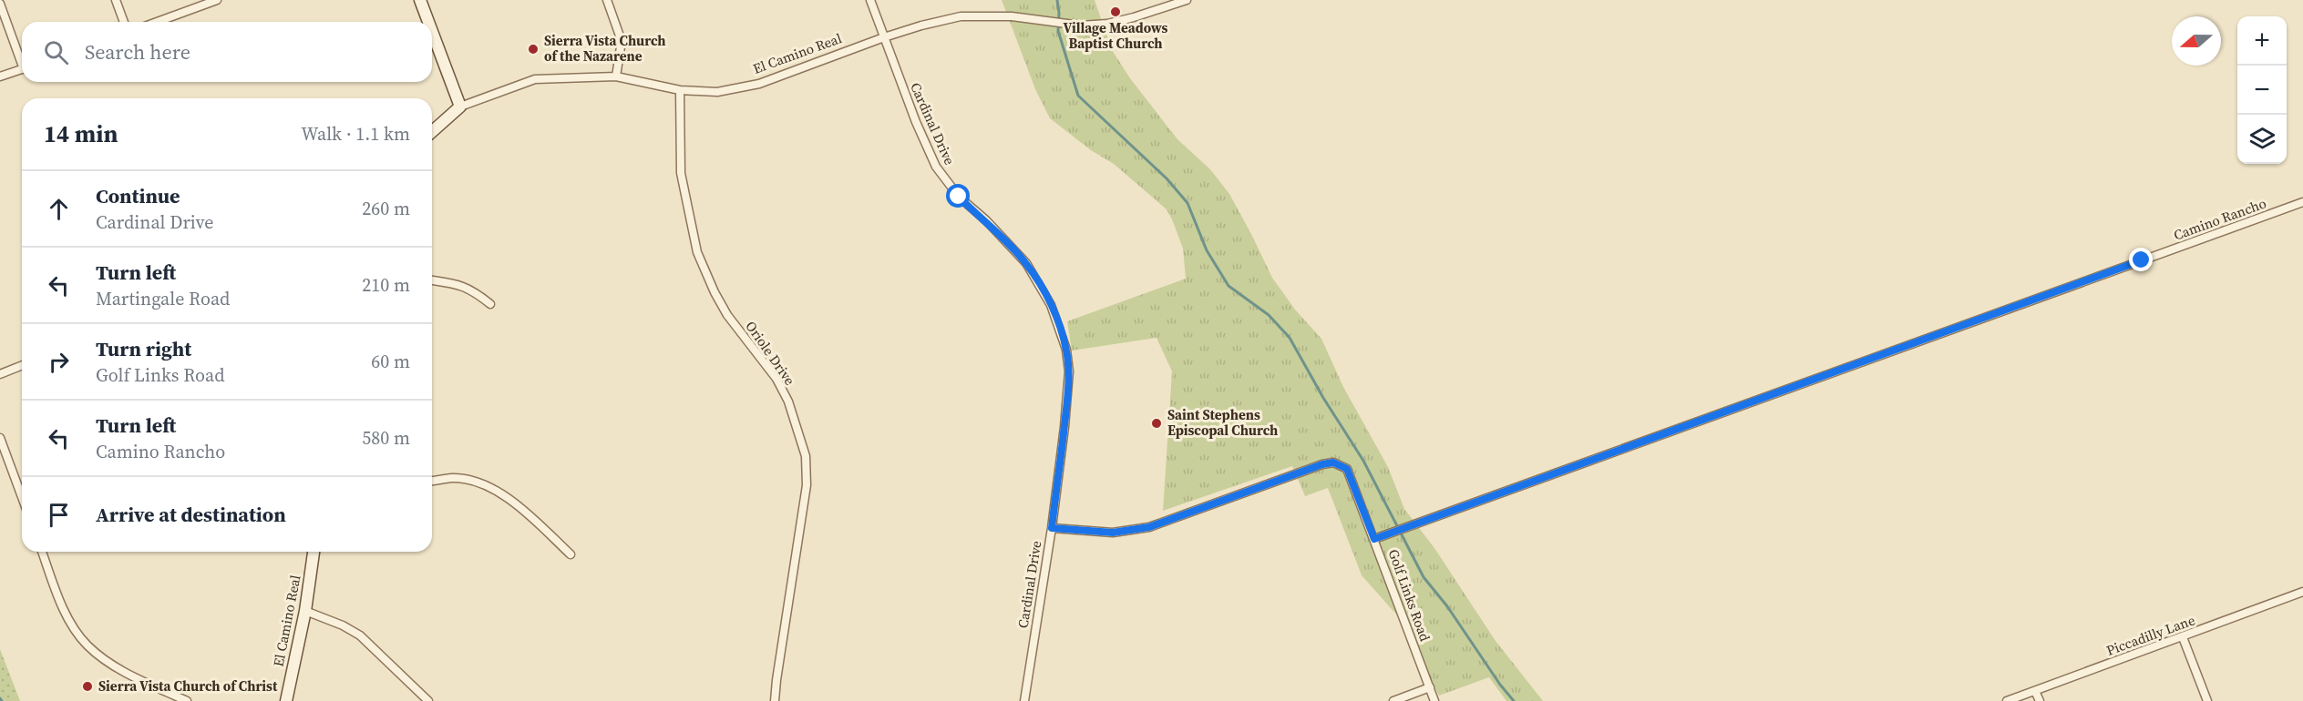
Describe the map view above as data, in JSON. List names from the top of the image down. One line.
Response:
{"streets":{"street":["El Camino Real","Cardinal Drive","Camino Rancho","Oriole Drive","Golf Links Road","Piccadilly Lane"]},"crossings":[["El Camino Real","Cardinal Drive"],["El Camino Real","Oriole Drive"],["Cardinal Drive","Golf Links Road"],["Camino Rancho","Golf Links Road"]],"places":["Village Meadows Baptist Church","Sierra Vista Church of the Nazarene","Saint Stephens Episcopal Church","Sierra Vista Church of Christ"],"north":"left","page":{"map_buttons":["+","−"],"search":"Search here","heading":["14 min","Walk · 1.1 km"],"list":[["Continue","Cardinal Drive","260 m"],["Turn left","Martingale Road","210 m"],["Turn right","Golf Links Road","60 m"],["Turn left","Camino Rancho","580 m"],"Arrive at destination"]}}
